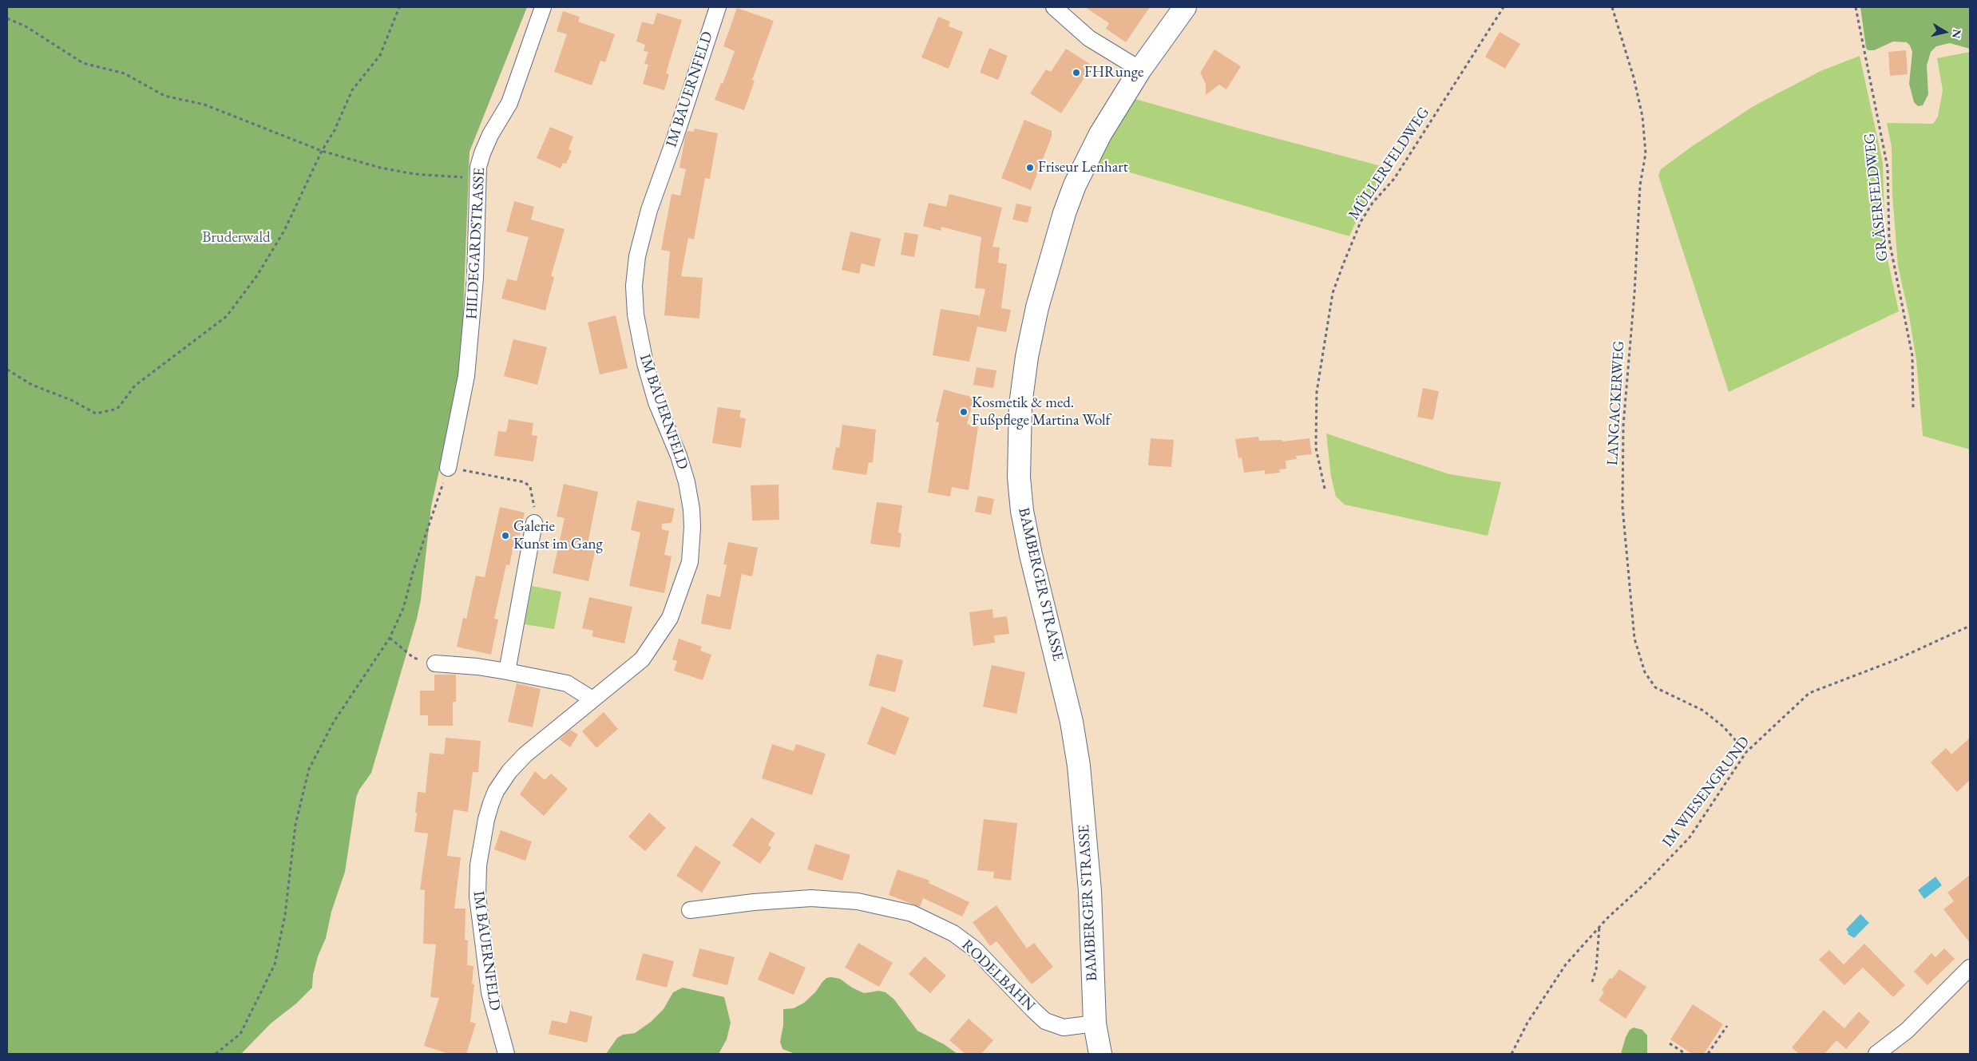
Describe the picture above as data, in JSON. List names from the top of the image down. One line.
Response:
{"streets":{"street":["IM BAUERNFELD","HILDEGARDSTRASSE","BAMBERGER STRASSE","RODELBAHN"],"path":["MÜLLERFELDWEG","GRÄSERFELDWEG","LANGACKERWEG","IM WIESENGRUND"]},"crossings":[["LANGACKERWEG","IM WIESENGRUND"],["BAMBERGER STRASSE","RODELBAHN"]],"parks":["Bruderwald"],"places":["FHRunge","Friseur Lenhart","Kosmetik & med. Fußpflege Martina Wolf","Galerie Kunst im Gang"],"north":"right"}
